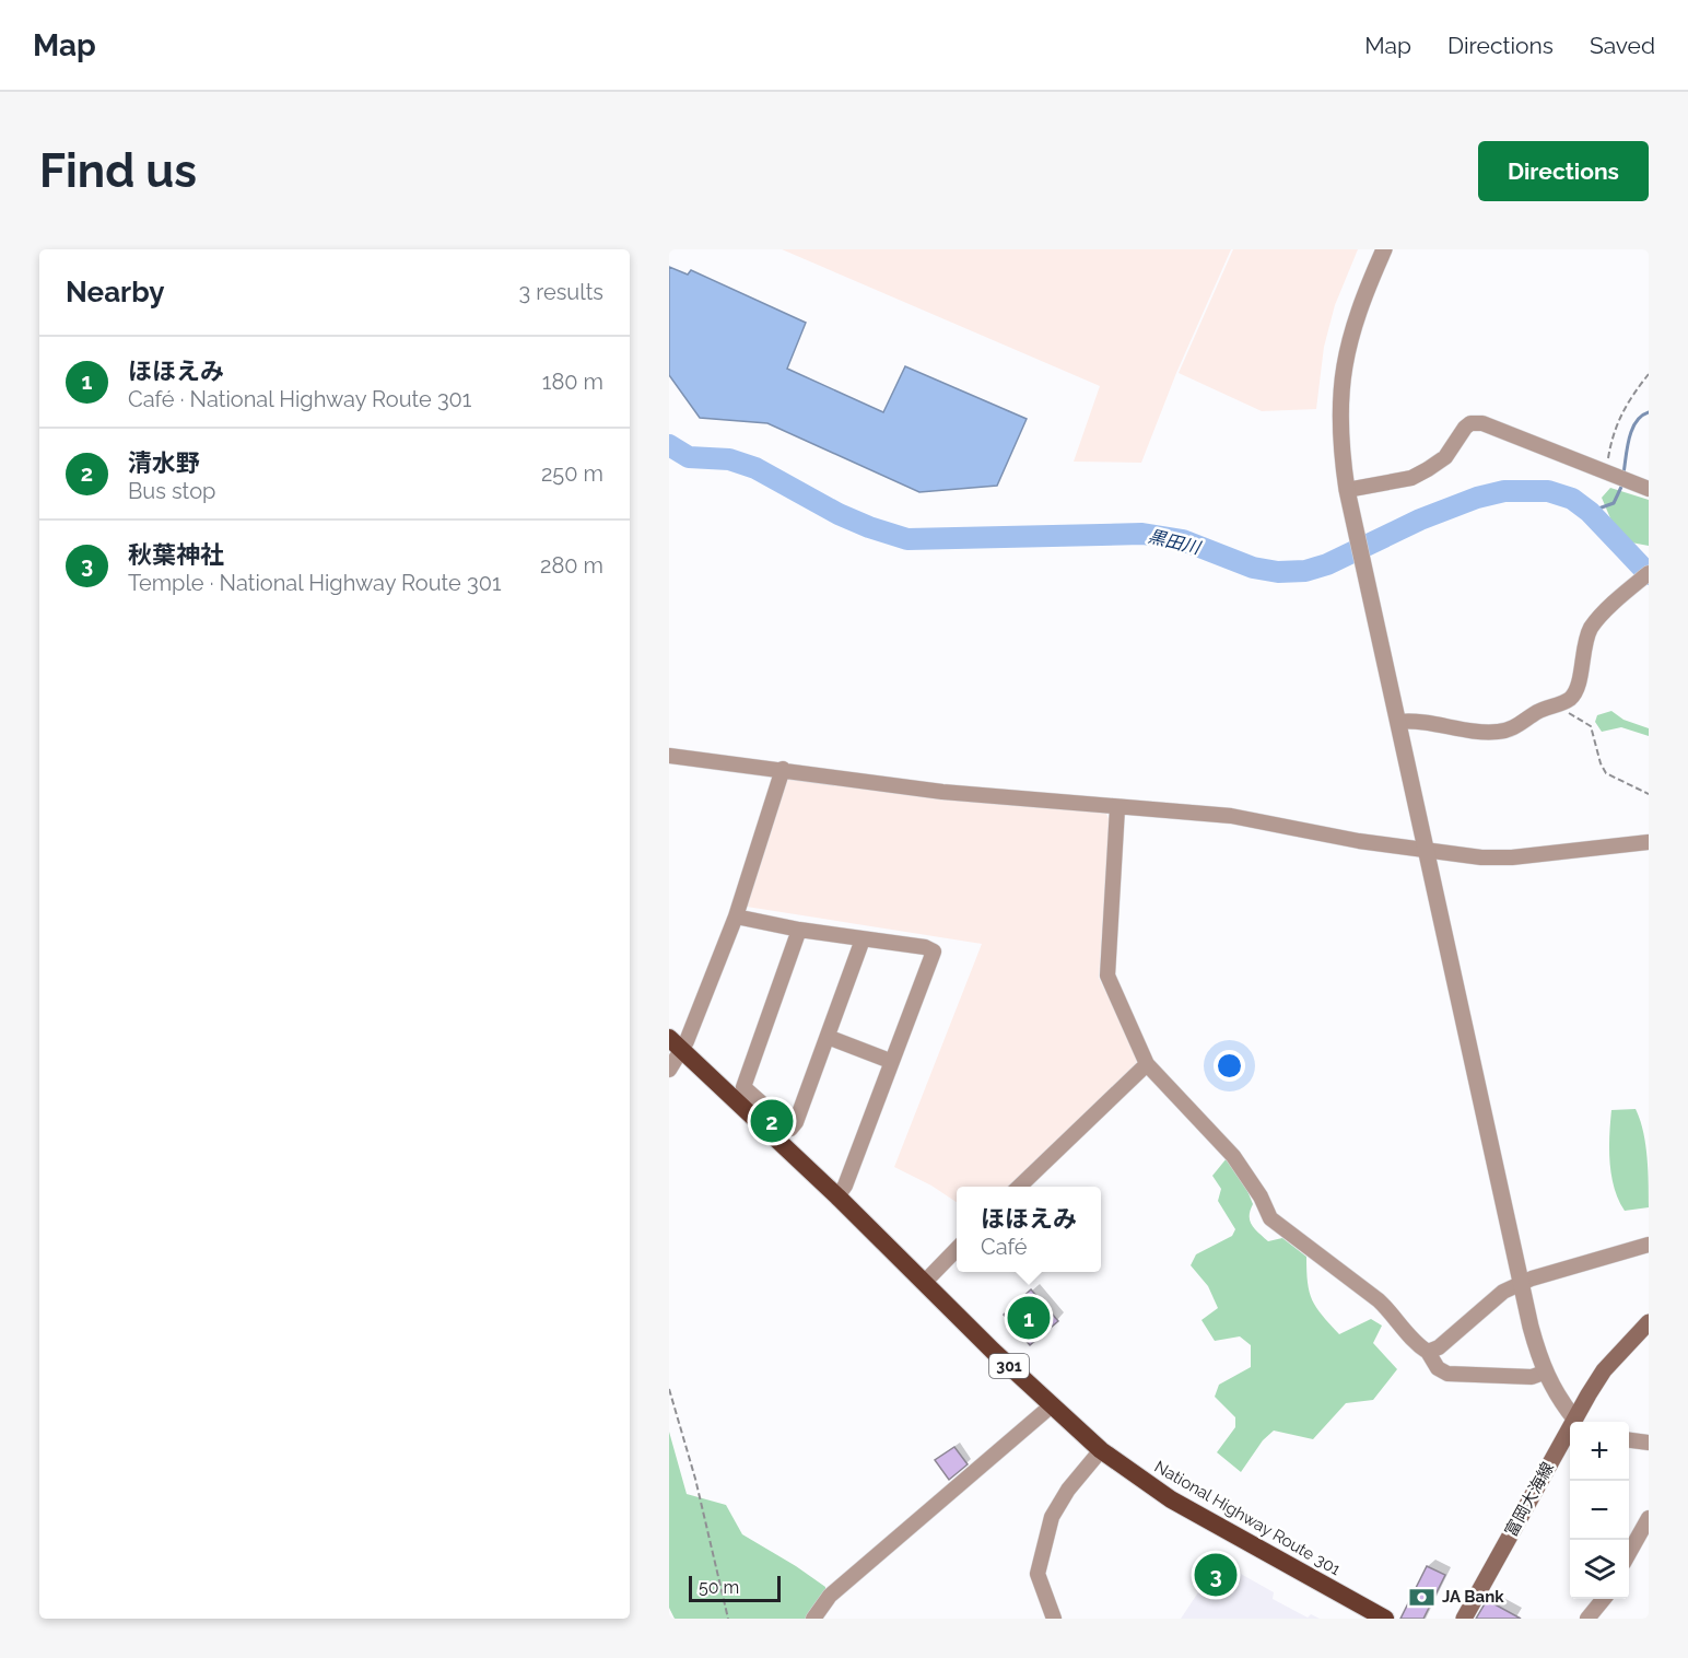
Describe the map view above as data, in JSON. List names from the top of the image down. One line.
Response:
{"streets":{"highway":["301","National Highway Route 301"],"main road":["富岡大海線"]},"water":["黒田川"],"places":{"bank":["JA Bank"]},"scale_bar":"50 m","page":{"header":"Map","nav":["Map","Directions","Saved"],"buttons":"Directions","title":"Find us","heading":["Nearby","3 results"],"list":[{"mark":"1","name":"ほほえみ","note":"Café · National Highway Route 301","value":"180 m"},{"mark":"2","name":"清水野","note":"Bus stop","value":"250 m"},{"mark":"3","name":"秋葉神社","note":"Temple · National Highway Route 301","value":"280 m"}],"pins":["2","1","3"],"popup":["ほほえみ","Café"],"map_buttons":["+","−"],"scale":"50 m"}}
